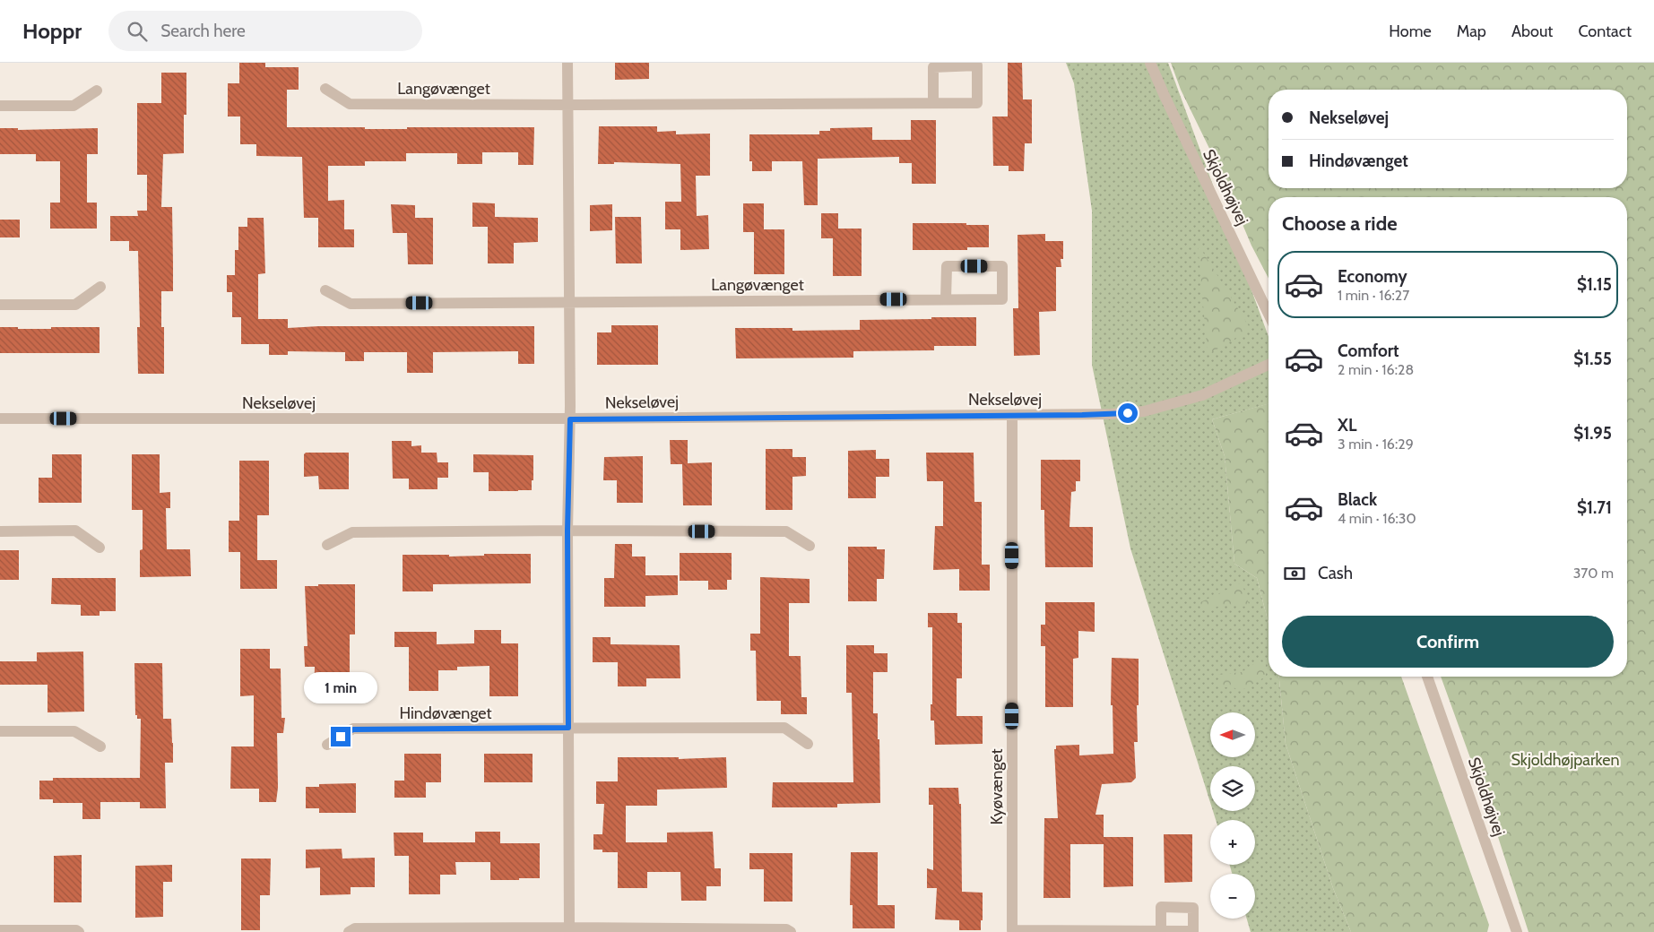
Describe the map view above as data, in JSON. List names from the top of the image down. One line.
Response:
{"streets":{"street":["Langøvænget","Skjoldhøjvej","Nekseløvej","Hindøvænget","Kyøvænget"]},"crossings":[["Nekseløvej","Kyøvænget"]],"parks":["Skjoldhøjparken"],"north":"left","page":{"header":"Hoppr","search":"Search here","nav":["Home","Map","About","Contact"],"banner":["Nekseløvej","Hindøvænget"],"heading":"Choose a ride","list":[{"name":"Economy","note":"1 min · 16:27","value":"$1.15"},{"name":"Comfort","note":"2 min · 16:28","value":"$1.55"},{"name":"XL","note":"3 min · 16:29","value":"$1.95"},{"name":"Black","note":"4 min · 16:30","value":"$1.71"}],"pay":["Cash","370 m"],"buttons":"Confirm","bubble":"1 min","map_buttons":["+","−"]}}
